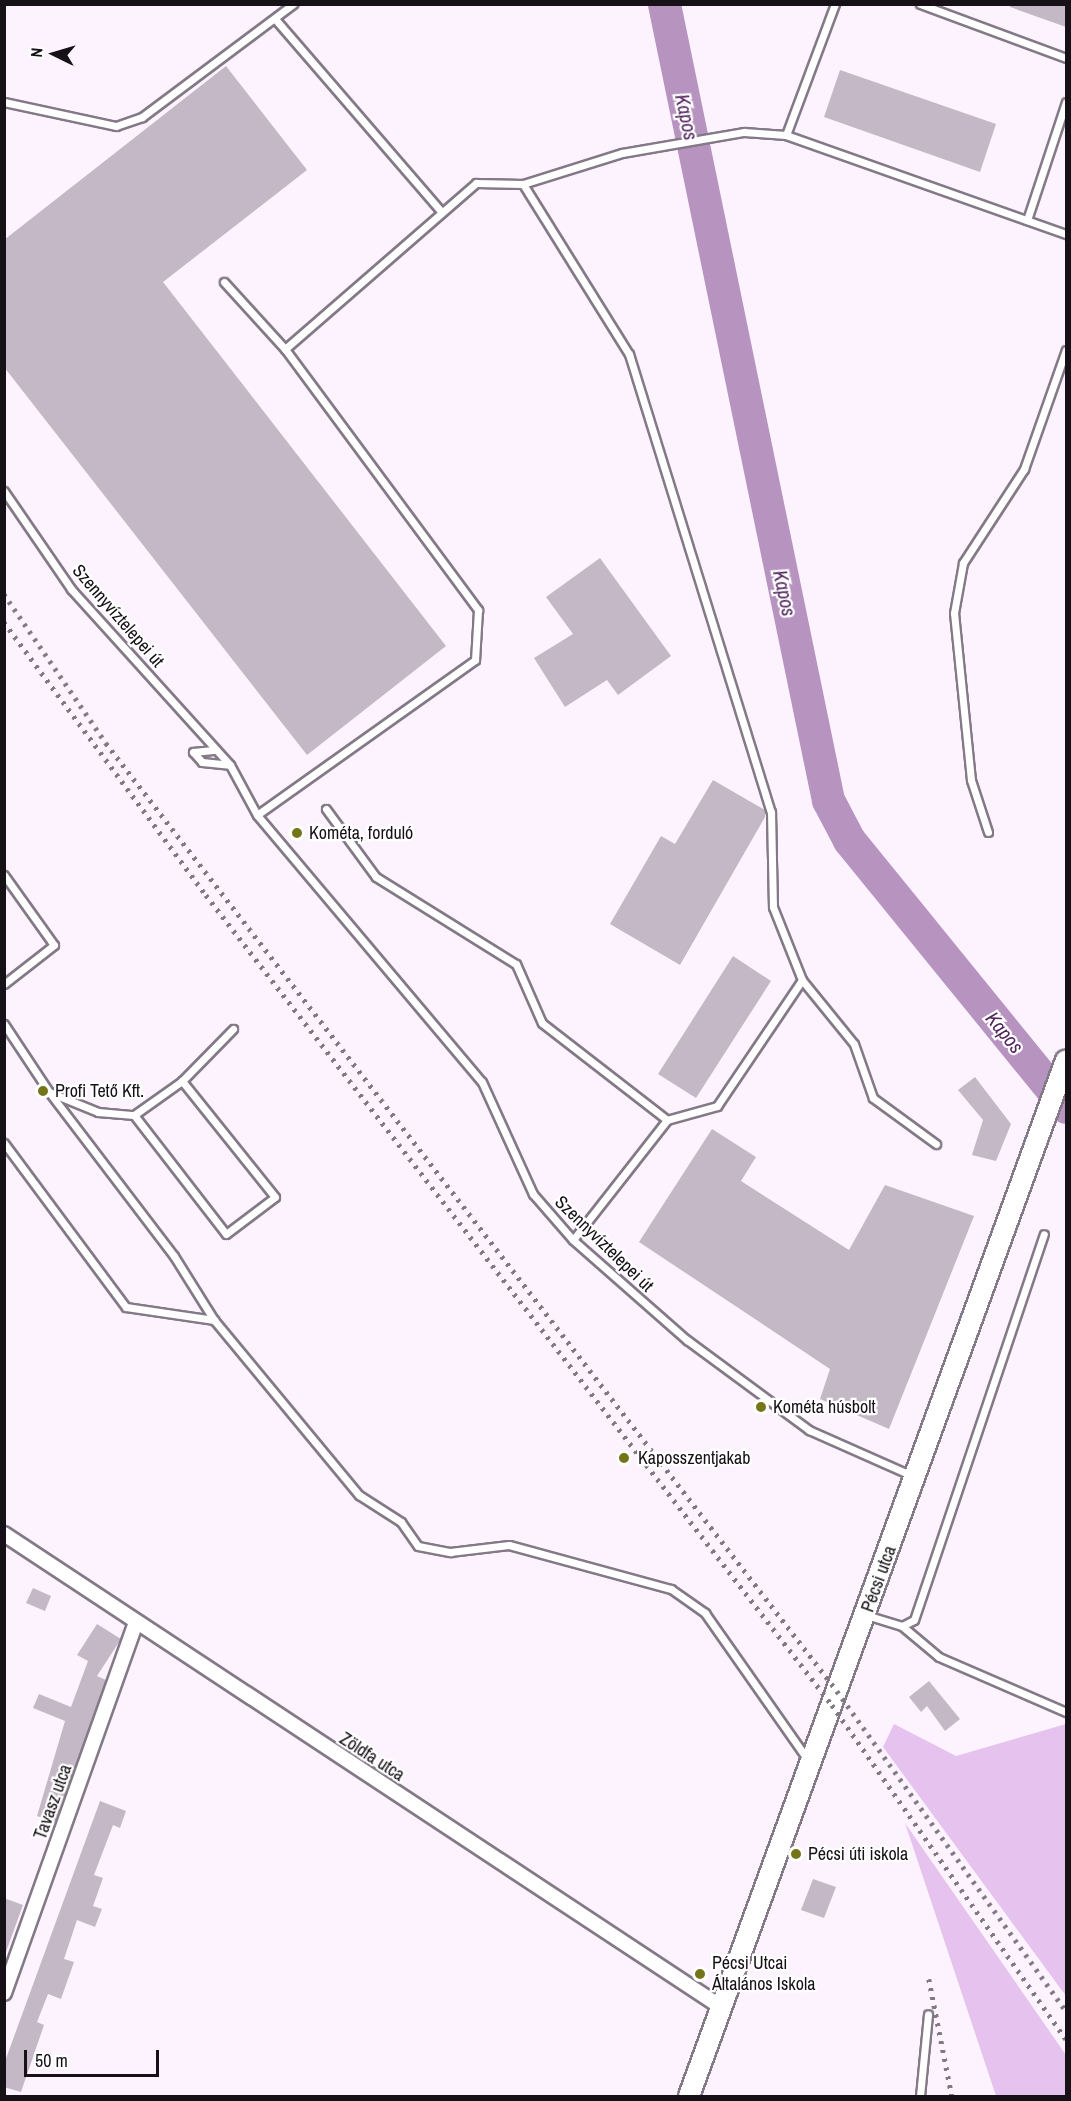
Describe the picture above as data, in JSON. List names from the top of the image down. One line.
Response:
{"streets":{"street":["Pécsi utca","Zöldfa utca","Tavasz utca"],"lane":["Szennyvíztelepei út"]},"crossings":[["Szennyvíztelepei út","Pécsi utca"],["Pécsi utca","Zöldfa utca"],["Zöldfa utca","Tavasz utca"]],"water":["Kapos"],"places":["Kométa, forduló","Profi Tető Kft.","Kométa húsbolt","Kaposszentjakab","Pécsi úti iskola","Pécsi Utcai Általános Iskola"],"scale_bar":"50 m","north":"left"}
